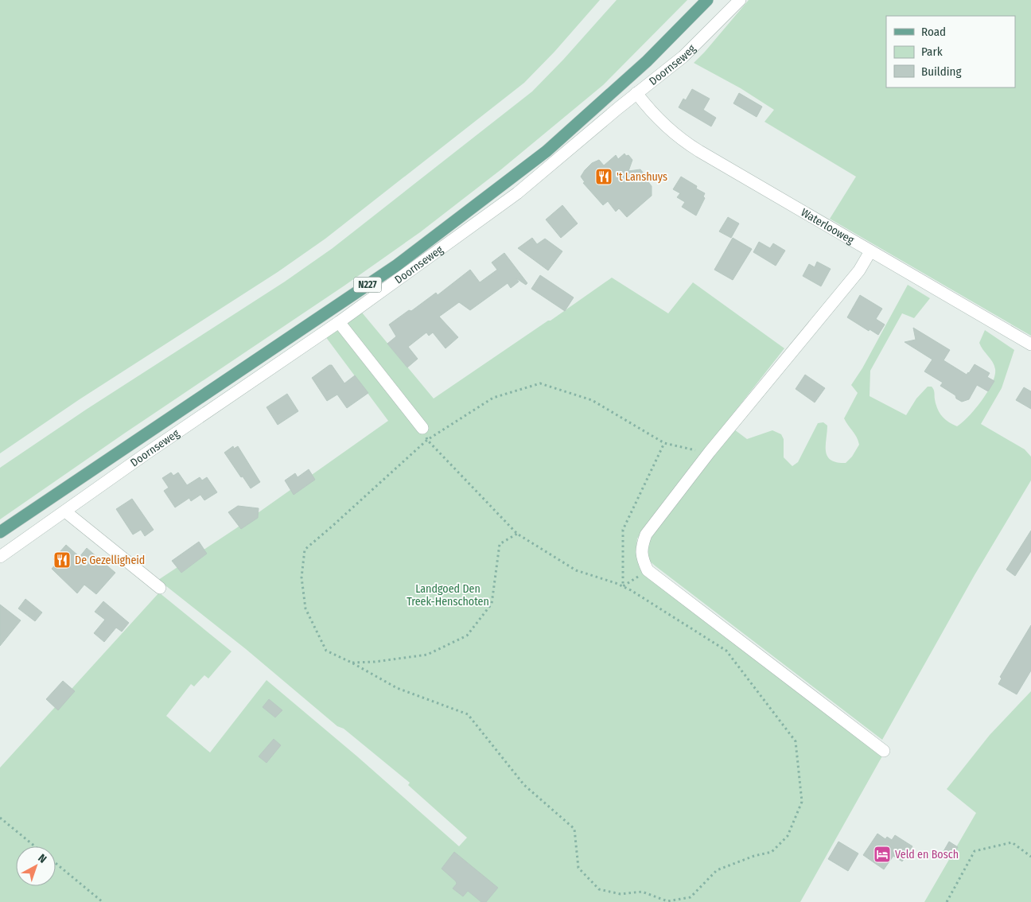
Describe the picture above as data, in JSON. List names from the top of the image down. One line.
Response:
{"streets":{"main road":["Doornseweg","N227"],"street":["Waterlooweg"]},"crossings":[["Doornseweg","Waterlooweg"]],"parks":["Landgoed Den Treek-Henschoten"],"places":{"restaurant":["'t Lanshuys","De Gezelligheid"],"hotel":["Veld en Bosch"]},"legend":["Road","Park","Building"],"north":"top right"}
